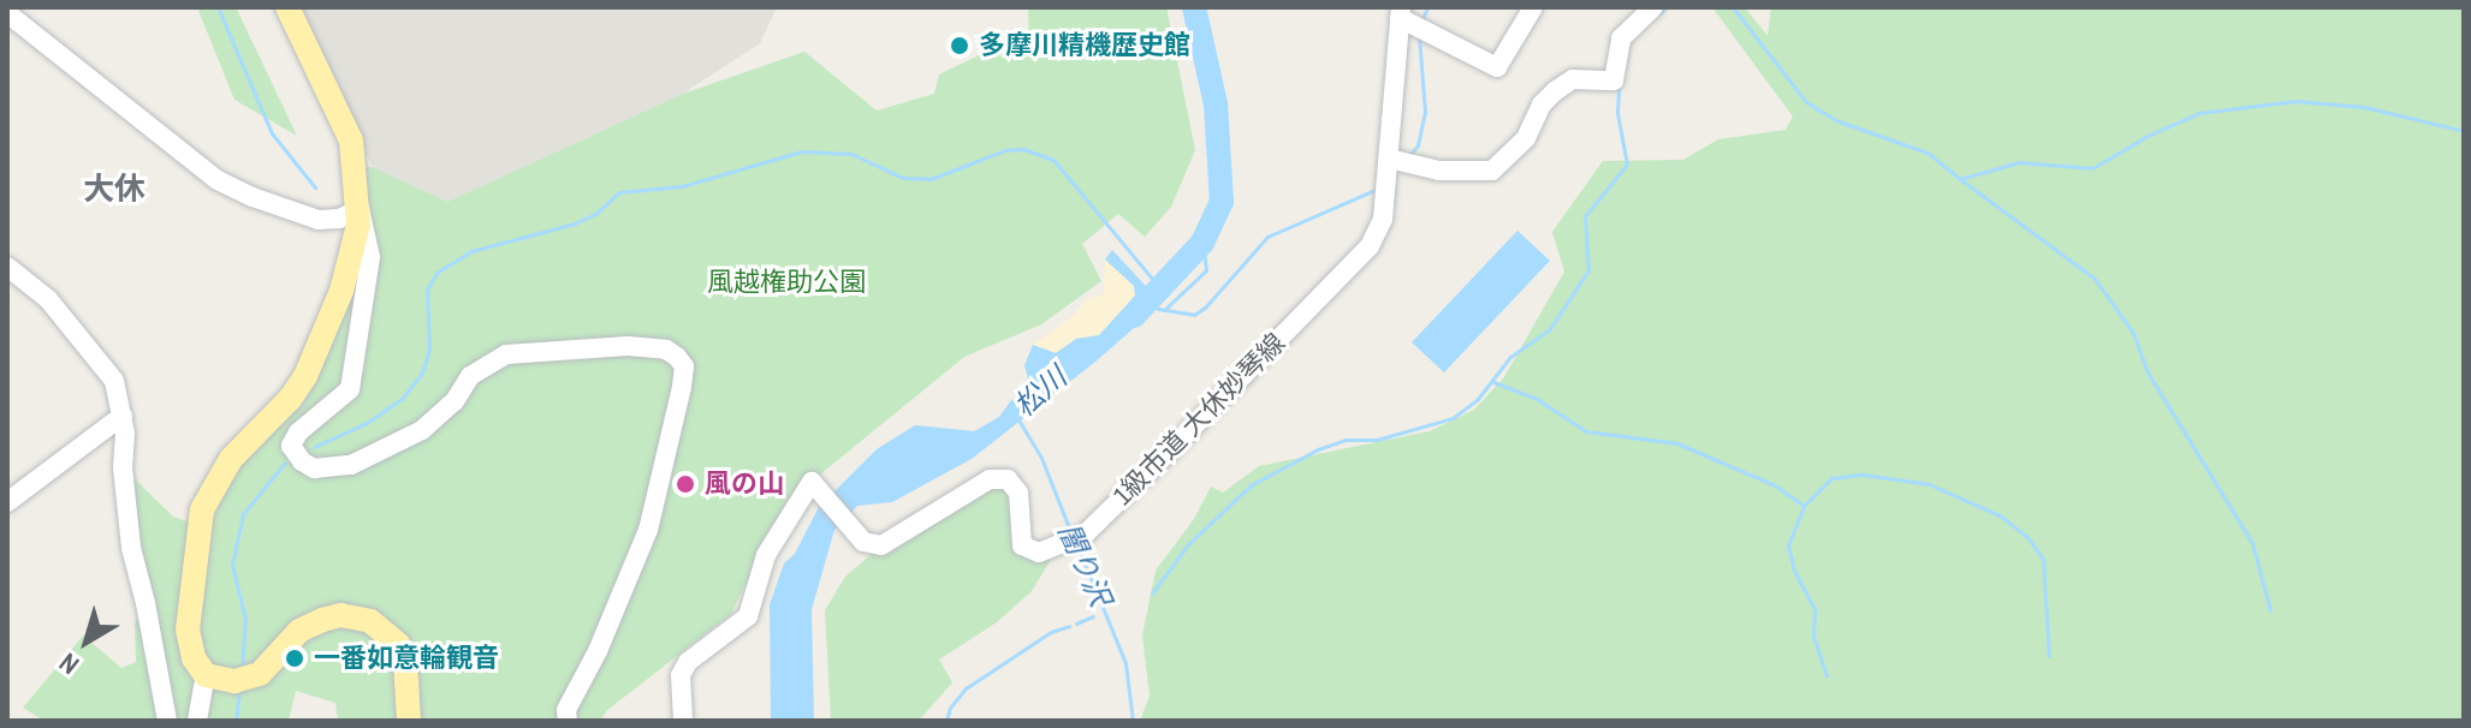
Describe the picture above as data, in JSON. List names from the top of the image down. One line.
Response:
{"streets":{"street":["1級市道 大休妙琴線"]},"districts":["大休"],"water":["松川","闇り沢"],"parks":["風越権助公園"],"places":["多摩川精機歴史館","風の山","一番如意輪観音"],"north":"bottom left"}
